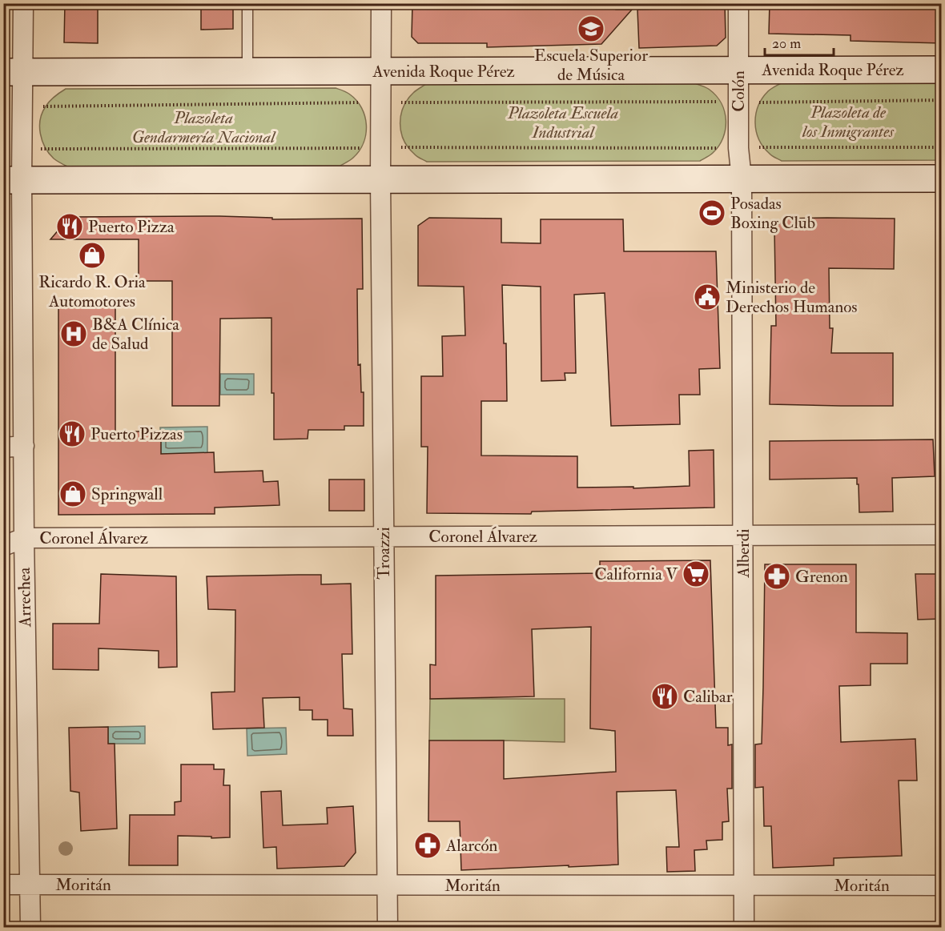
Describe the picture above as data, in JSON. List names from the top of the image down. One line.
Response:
{"streets":{"main road":["Avenida Roque Pérez"],"street":["Colón","Coronel Álvarez","Troazzi","Alberdi","Arrechea","Moritán"]},"crossings":[["Avenida Roque Pérez","Colón"],["Avenida Roque Pérez","Troazzi"],["Avenida Roque Pérez","Arrechea"],["Colón","Alberdi"],["Coronel Álvarez","Troazzi"],["Coronel Álvarez","Alberdi"],["Coronel Álvarez","Arrechea"],["Troazzi","Moritán"],["Alberdi","Moritán"],["Arrechea","Moritán"]],"parks":["Plazoleta de los Inmigrantes","Plazoleta Escuela Industrial","Plazoleta Gendarmería Nacional"],"places":{"school or university":["Escuela Superior de Música"],"sports":["Posadas Boxing Club"],"restaurant":["Puerto Pizza","Puerto Pizzas","Calibar"],"shop":["Ricardo R. Oria Automotores","Springwall"],"public building":["Ministerio de Derechos Humanos"],"hospital":["B&A Clínica de Salud"],"supermarket":["California V"],"pharmacy":["Grenon","Alarcón"]},"scale_bar":"20 m"}
